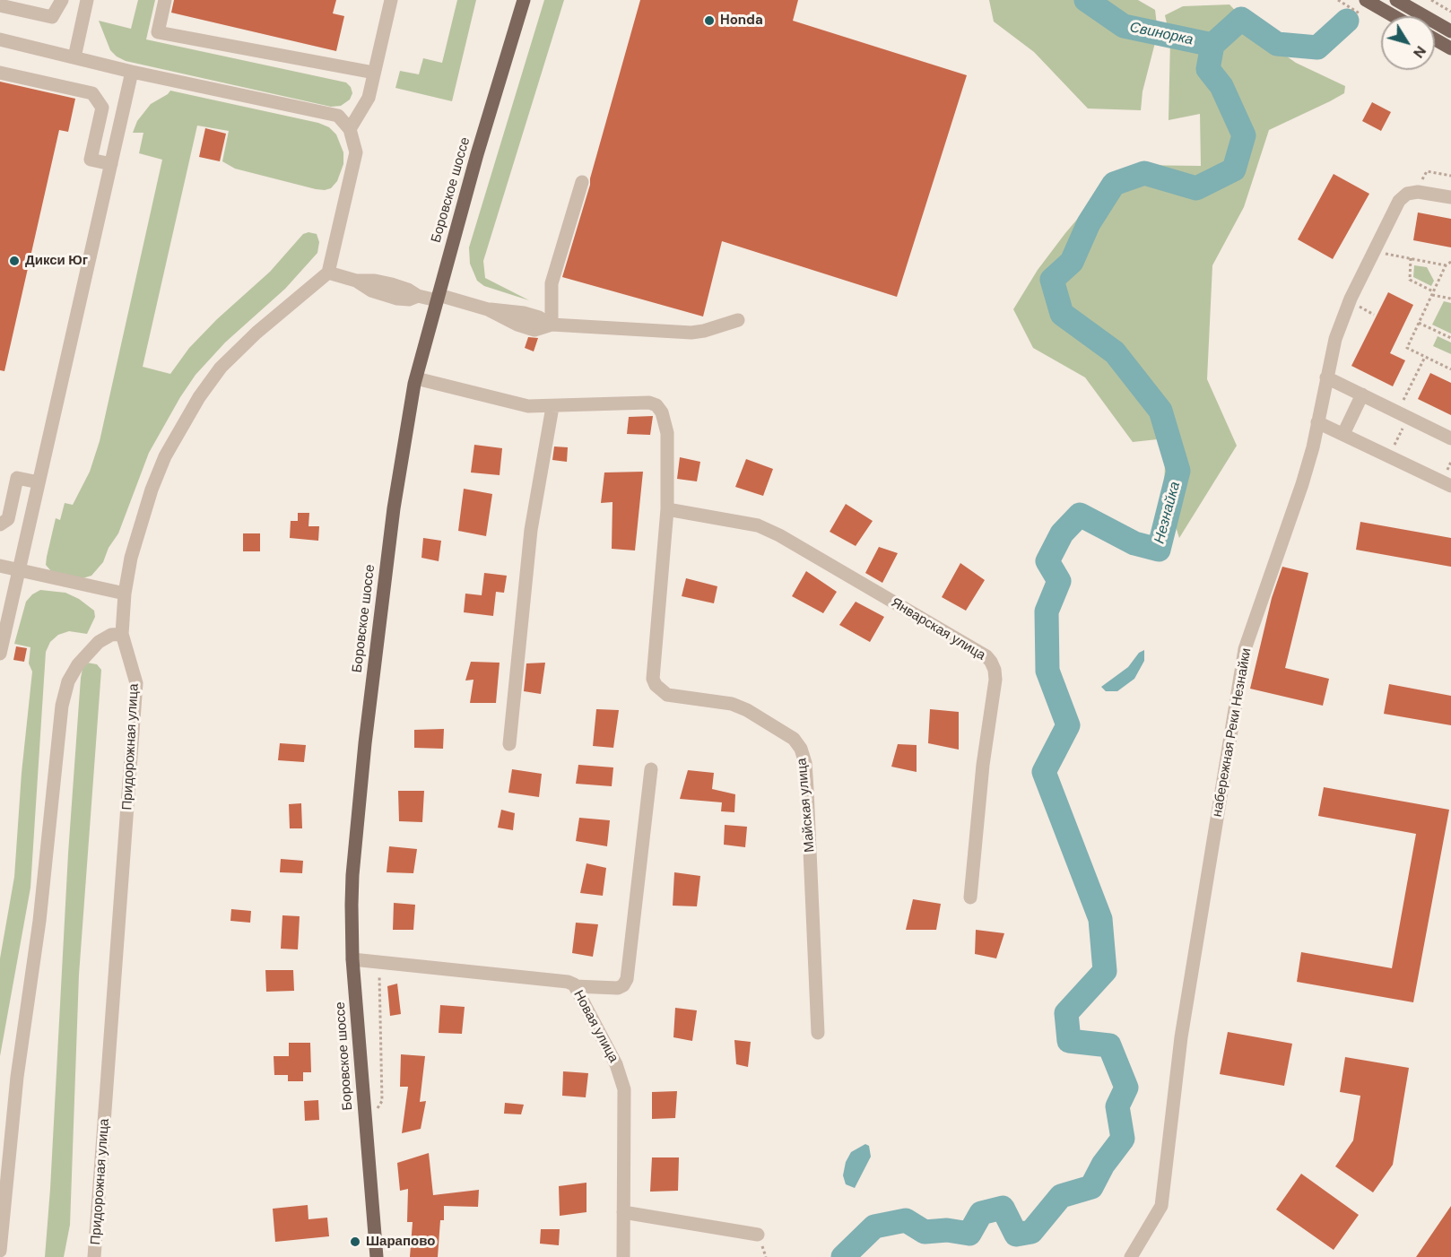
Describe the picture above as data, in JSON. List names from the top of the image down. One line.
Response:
{"streets":{"main road":["Боровское шоссе"],"street":["Январская улица","набережная Реки Незнайки","Придорожная улица","Майская улица","Новая улица"]},"crossings":[["Боровское шоссе","Новая улица"],["Январская улица","Майская улица"]],"water":["Свинорка","Незнайка"],"places":["Honda","Дикси Юг","Шарапово"],"north":"bottom right"}
